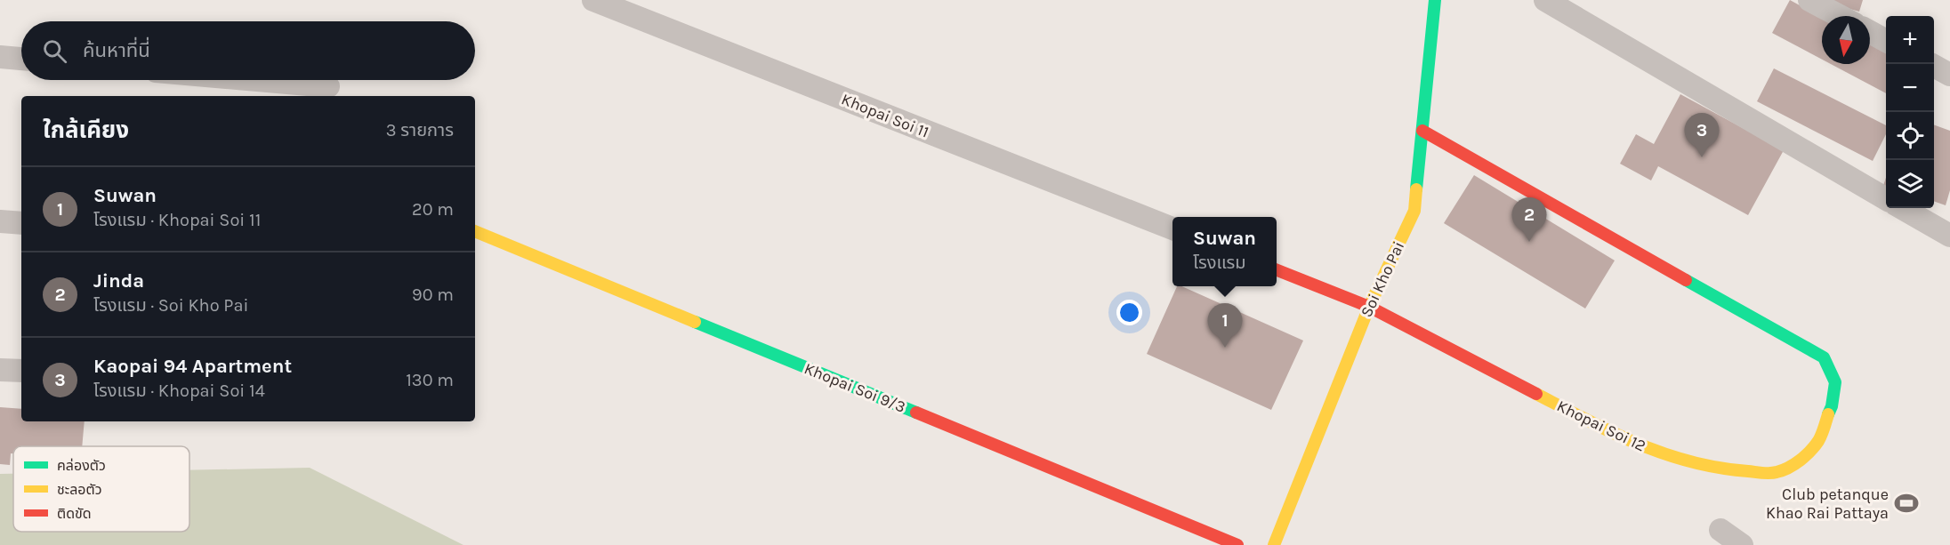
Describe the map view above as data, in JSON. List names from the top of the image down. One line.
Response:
{"streets":{"street":["Khopai Soi 11","Soi Kho Pai","Khopai Soi 9/3","Khopai Soi 12"]},"crossings":[["Soi Kho Pai","Khopai Soi 12"]],"places":{"sports":["Club petanque Khao Rai Pattaya"]},"legend":["คล่องตัว","ชะลอตัว","ติดขัด"],"north":"bottom","page":{"map_buttons":["+","−"],"search":"ค้นหาที่นี่","heading":["ใกล้เคียง","3 รายการ"],"pins":["3","2","1"],"list":[{"mark":"1","name":"Suwan","note":"โรงแรม · Khopai Soi 11","value":"20 m"},{"mark":"2","name":"Jinda","note":"โรงแรม · Soi Kho Pai","value":"90 m"},{"mark":"3","name":"Kaopai 94 Apartment","note":"โรงแรม · Khopai Soi 14","value":"130 m"}],"popup":["Suwan","โรงแรม"]}}
